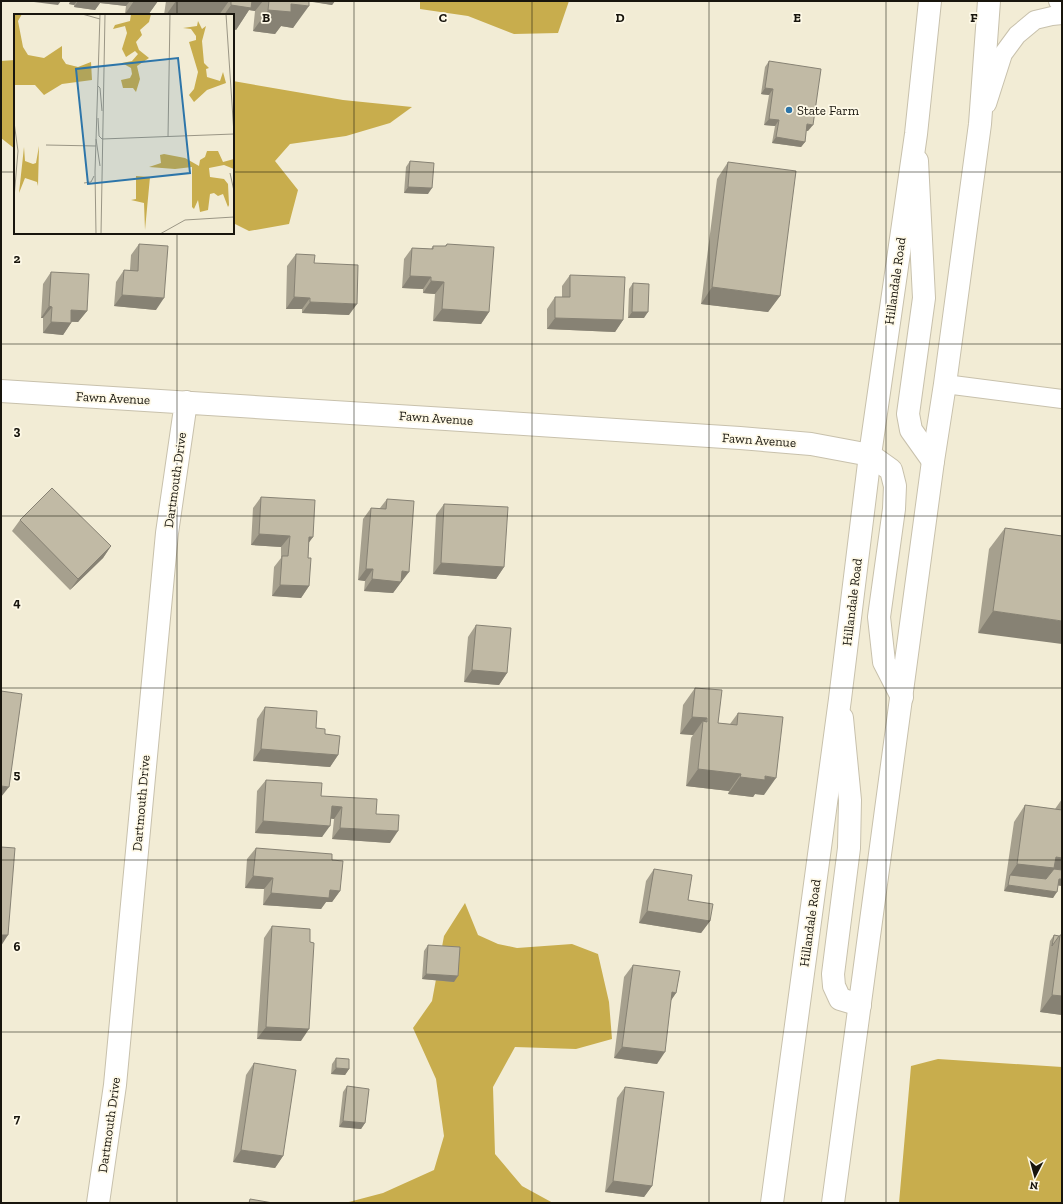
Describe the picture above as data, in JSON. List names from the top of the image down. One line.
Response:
{"streets":{"street":["Hillandale Road","Fawn Avenue","Dartmouth Drive"]},"crossings":[["Hillandale Road","Fawn Avenue"],["Fawn Avenue","Dartmouth Drive"]],"places":["State Farm"],"north":"bottom","grid":{"columns":["B","C","D","E","F"],"rows":["2","3","4","5","6","7"]}}
